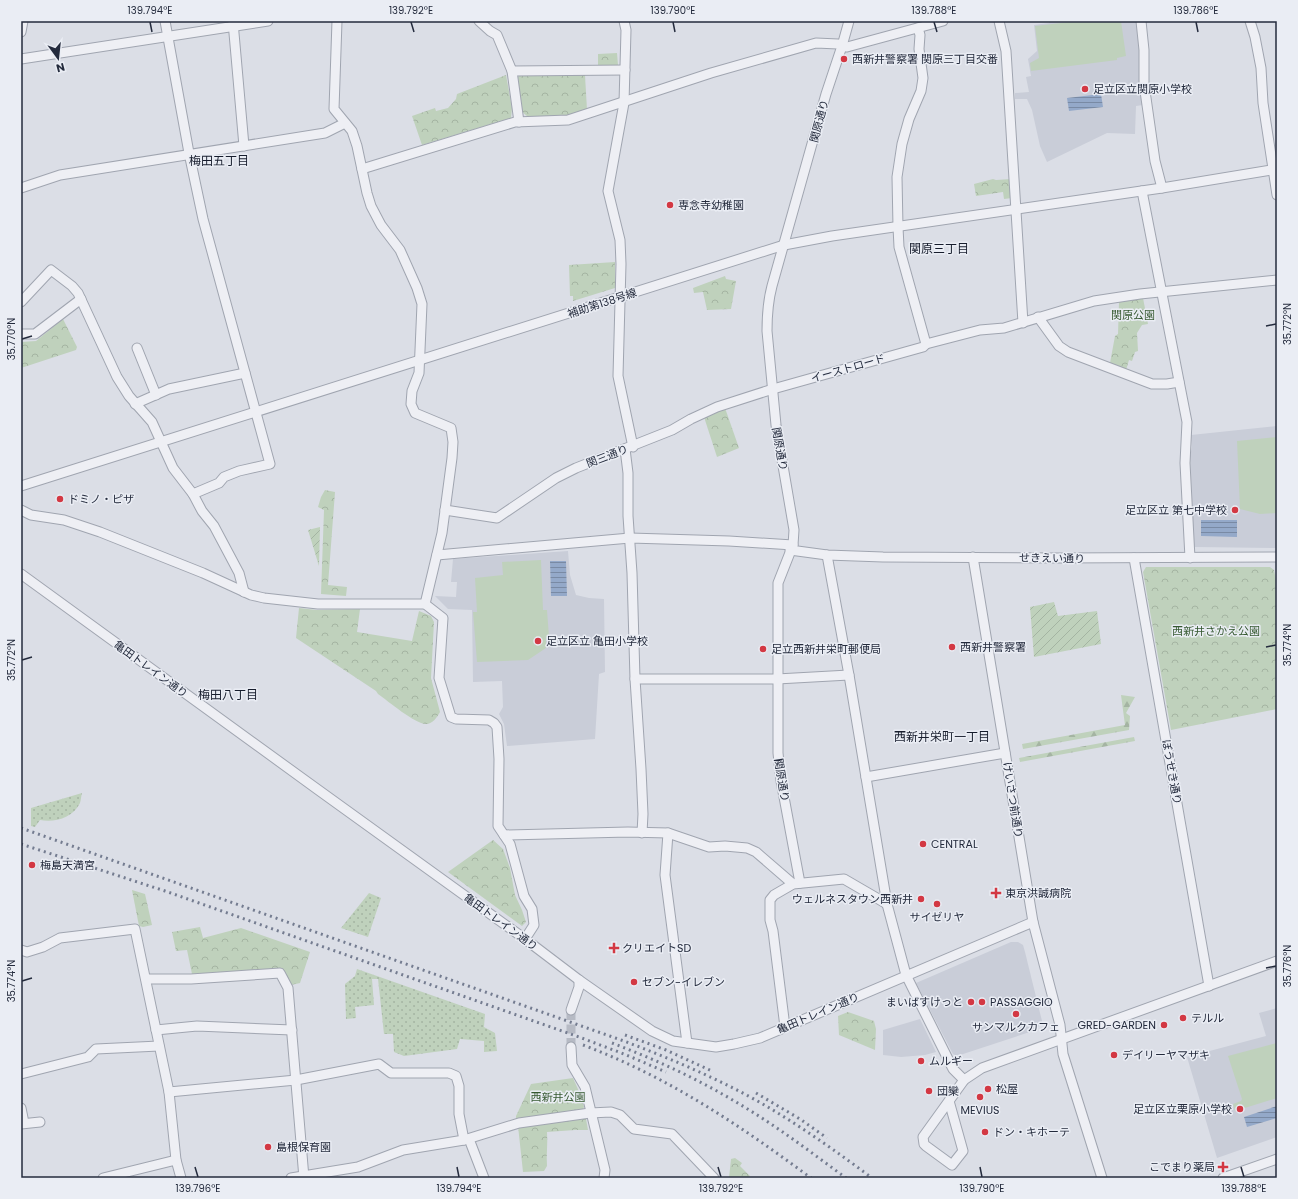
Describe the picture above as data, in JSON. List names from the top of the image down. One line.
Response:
{"streets":{"street":["関原通り","補助第138号線","イーストロード","関三通り","せきえい通り","亀田トレイン通り","ぼうせき通り","けいさつ前通り"]},"crossings":[["関原通り","補助第138号線"],["関原通り","イーストロード"],["関原通り","関三通り"],["関原通り","せきえい通り"],["イーストロード","関三通り"],["せきえい通り","ぼうせき通り"],["せきえい通り","けいさつ前通り"],["亀田トレイン通り","けいさつ前通り"]],"districts":["梅田五丁目","関原三丁目","梅田八丁目","西新井栄町一丁目"],"parks":["関原公園","西新井さかえ公園","西新井公園"],"places":{"other":["西新井警察署 関原三丁目交番","足立区立関原小学校","専念寺幼稚園","ドミノ・ピザ","足立区立 第七中学校","足立区立 亀田小学校","西新井警察署","足立西新井栄町郵便局","CENTRAL","梅島天満宮","ウェルネスタウン西新井","サイゼリヤ","セブン-イレブン","まいばすけっと","PASSAGGIO","サンマルクカフェ","テルル","GRED-GARDEN","デイリーヤマザキ","ムルギー","松屋","団欒","MEVIUS","足立区立栗原小学校","ドン・キホーテ","島根保育園"],"health":["東京洪誠病院","クリエイトSD","こでまり薬局"]},"north":"bottom","coordinates":["139.794°E","139.792°E","139.790°E","139.788°E","139.786°E","35.772°N","35.770°N","35.774°N","35.776°N","139.796°E"]}
